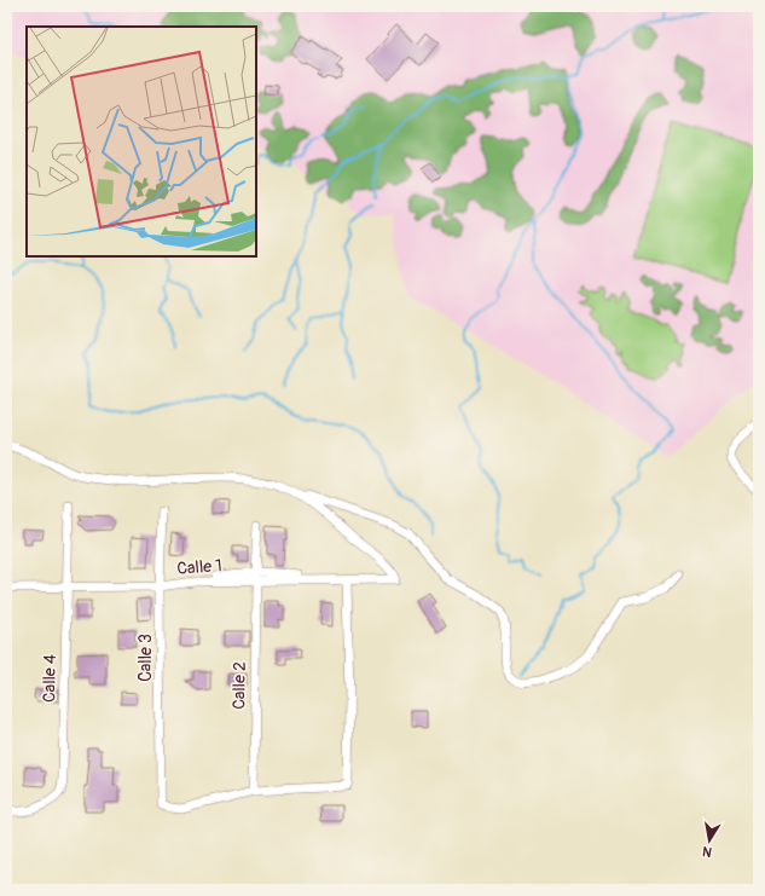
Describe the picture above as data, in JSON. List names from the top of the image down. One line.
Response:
{"streets":{"street":["Calle 1","Calle 3","Calle 4","Calle 2"]},"crossings":[["Calle 1","Calle 3"],["Calle 1","Calle 4"],["Calle 1","Calle 2"],["Calle 3","Calle 2"]],"north":"bottom"}
